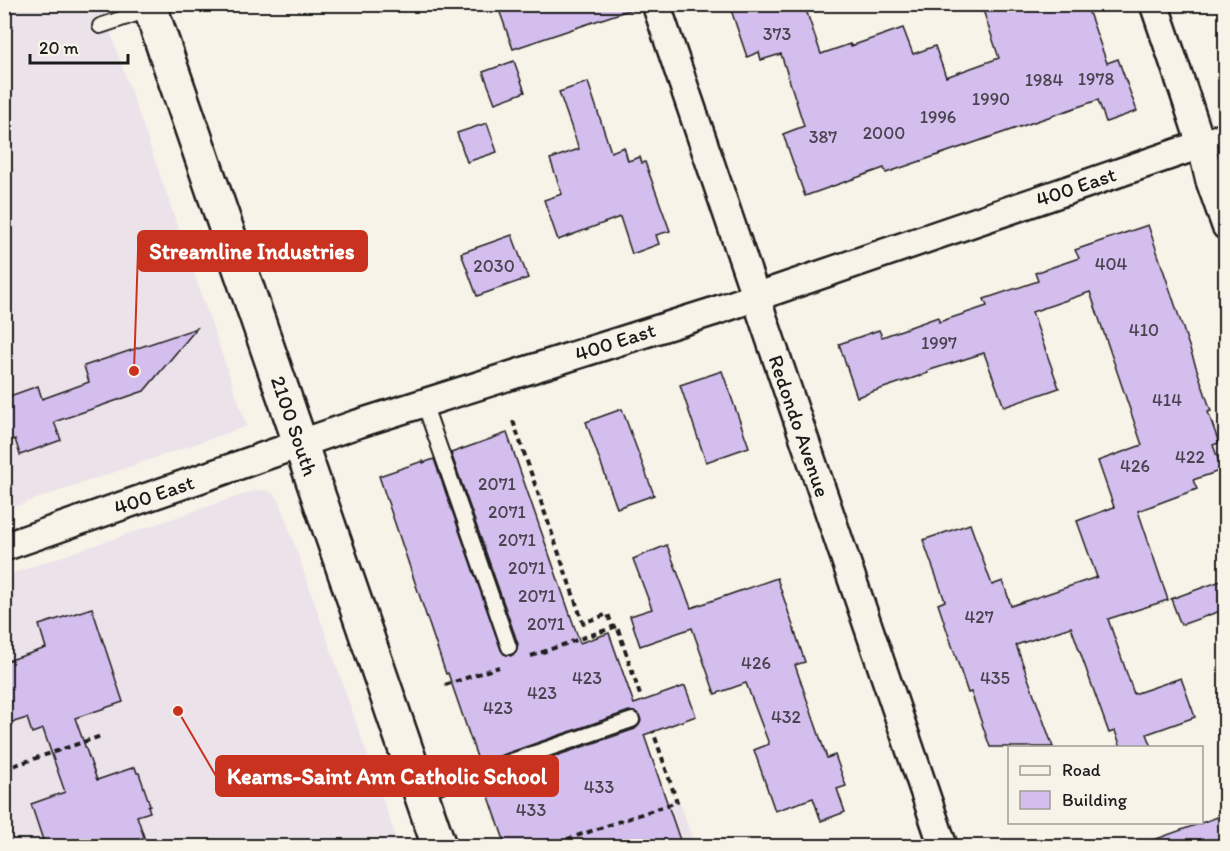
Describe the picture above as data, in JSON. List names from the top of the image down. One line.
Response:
{"streets":{"main road":["2100 South"],"street":["400 East","Redondo Avenue"]},"crossings":[["400 East","2100 South"],["400 East","Redondo Avenue"]],"places":["Streamline Industries","Kearns-Saint Ann Catholic School"],"house_numbers":["373","1978","1984","1990","1996","2000","387","404","2030","410","1997","414","422","426","2071","2071","2071","2071","2071","427","2071","426","423","435","423","423","432","433","433"],"legend":["Road","Building"],"scale_bar":"20 m"}
